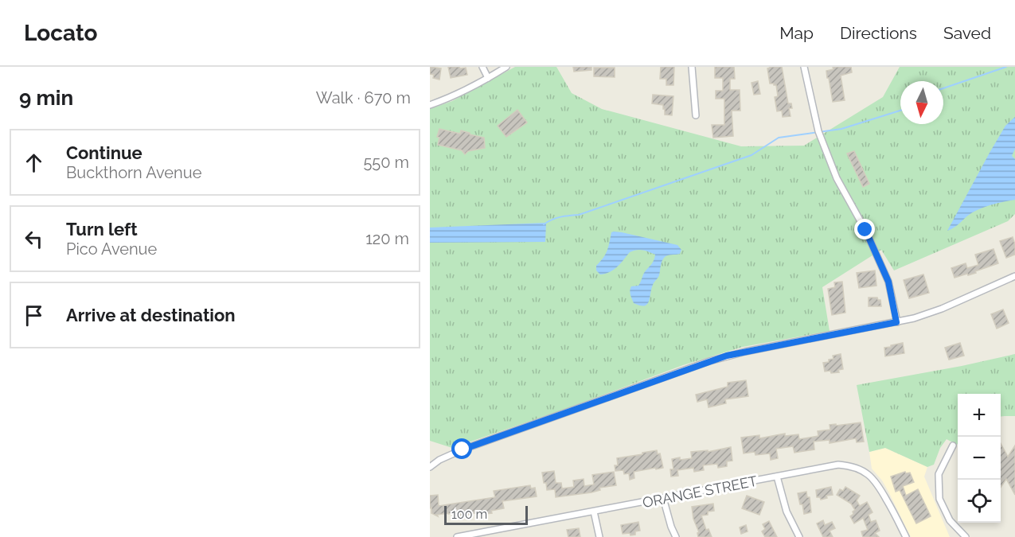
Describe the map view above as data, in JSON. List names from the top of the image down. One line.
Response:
{"streets":{"street":["ORANGE STREET"]},"scale_bar":"100 m","north":"bottom","page":{"header":"Locato","nav":["Map","Directions","Saved"],"heading":["9 min","Walk · 670 m"],"list":[["Continue","Buckthorn Avenue","550 m"],["Turn left","Pico Avenue","120 m"],"Arrive at destination"],"map_buttons":["+","−"],"scale":"100 m"}}
